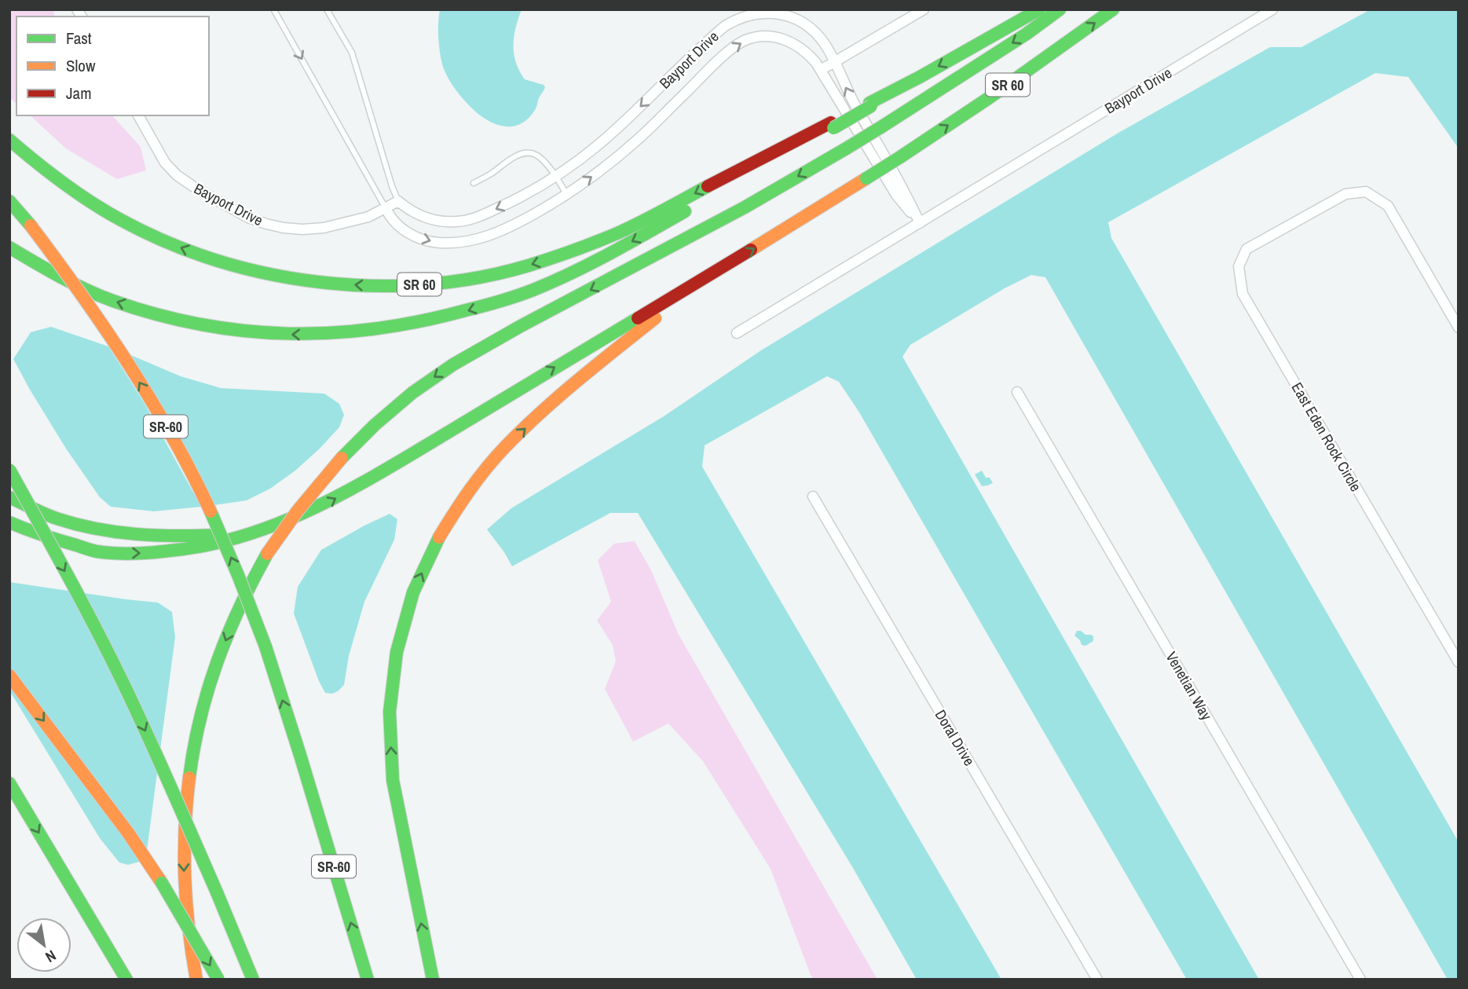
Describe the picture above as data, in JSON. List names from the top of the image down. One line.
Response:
{"streets":{"highway":["SR 60","SR-60"],"street":["Bayport Drive","East Eden Rock Circle","Venetian Way","Doral Drive"]},"one_way":["SR-60"],"legend":["Fast","Slow","Jam"],"north":"bottom right"}
